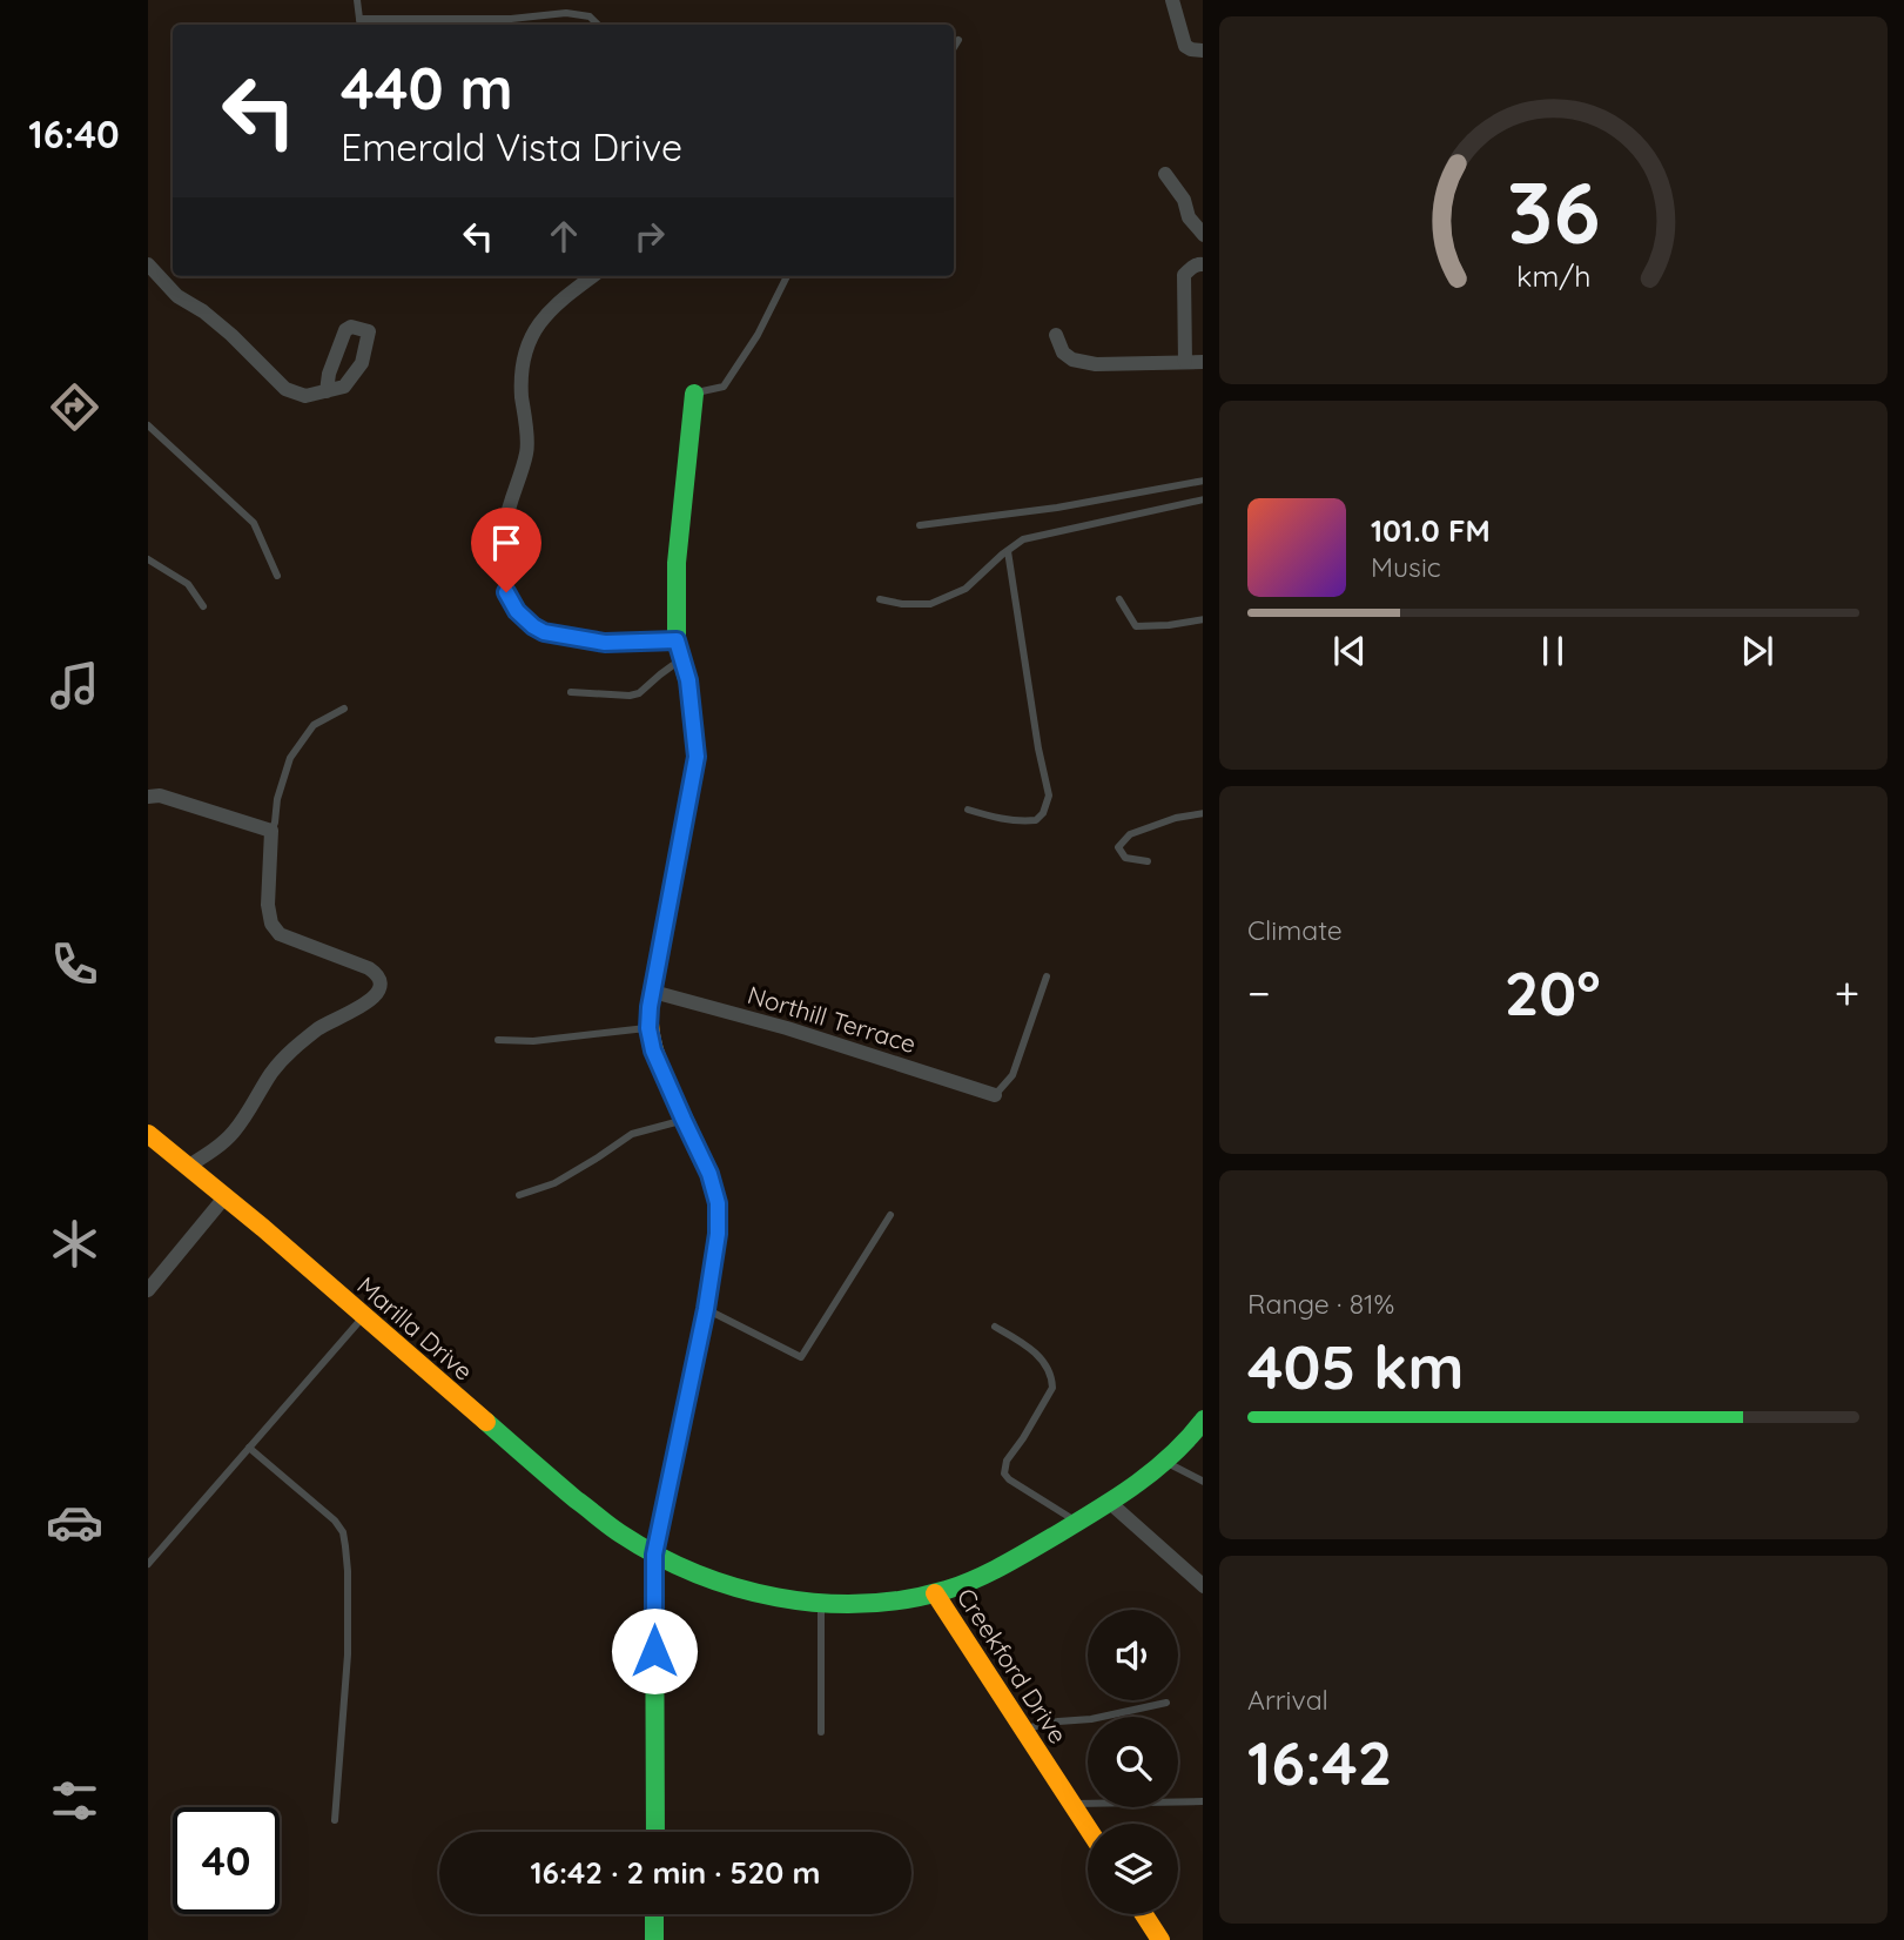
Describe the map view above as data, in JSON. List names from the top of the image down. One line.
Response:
{"streets":{"street":["Northill Terrace","Marilla Drive","Creekford Drive"]},"crossings":[["Marilla Drive","Creekford Drive"]],"page":{"tabs":"16:40","turn":["440 m","Emerald Vista Drive"],"song":["101.0 FM","Music"],"tile":["Climate",["Range · 81%","405 km"],["Arrival","16:42"]],"heat":["−","20°","+"],"limit":"40","trip":"16:42 · 2 min · 520 m","gauge":["36","km/h"]}}
